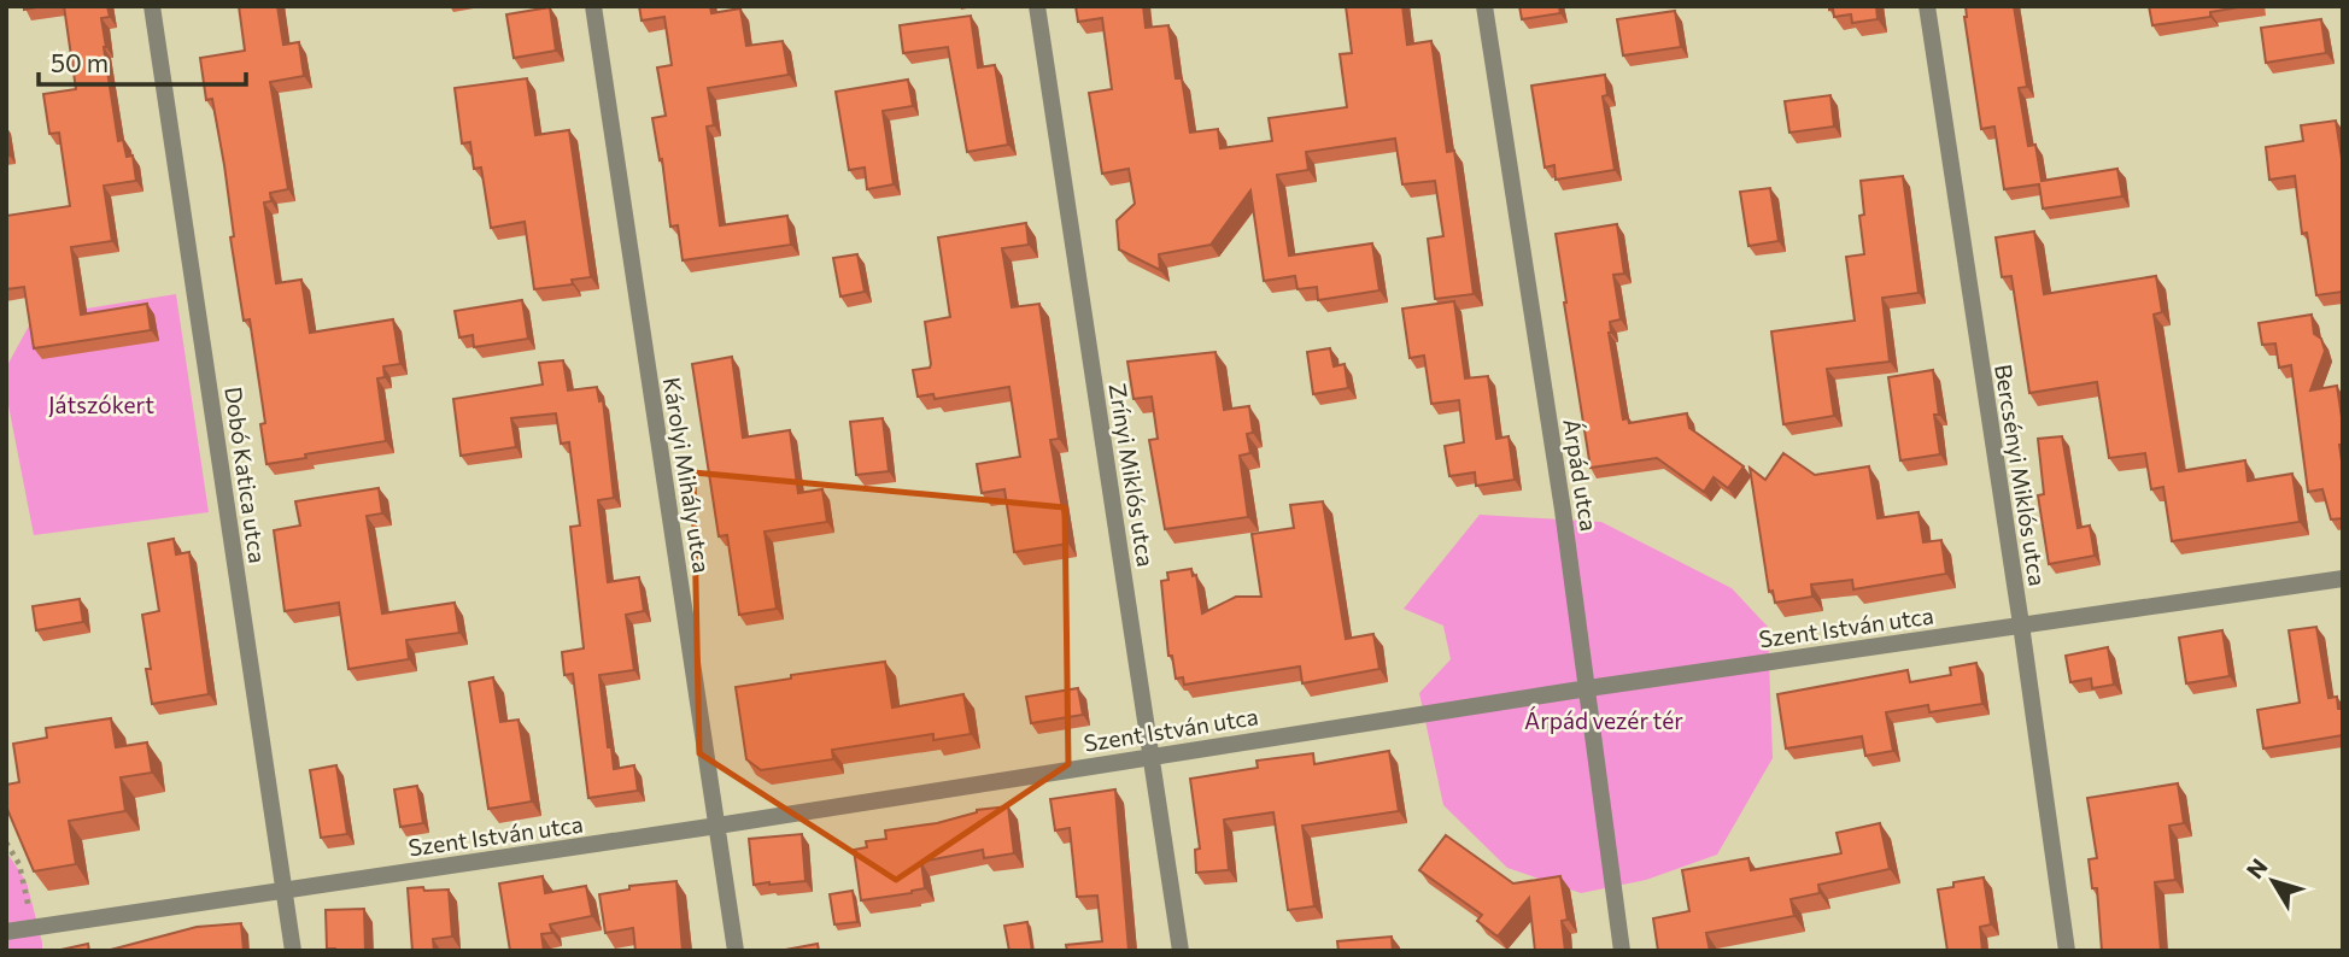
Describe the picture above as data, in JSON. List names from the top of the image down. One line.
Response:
{"streets":{"street":["Dobó Katica utca","Károlyi Mihály utca","Zrínyi Miklós utca","Árpád utca","Bercsényi Miklós utca","Szent István utca"]},"crossings":[["Dobó Katica utca","Szent István utca"],["Károlyi Mihály utca","Szent István utca"],["Zrínyi Miklós utca","Szent István utca"],["Árpád utca","Szent István utca"],["Bercsényi Miklós utca","Szent István utca"]],"parks":["Játszókert","Árpád vezér tér"],"scale_bar":"50 m","north":"top left"}
